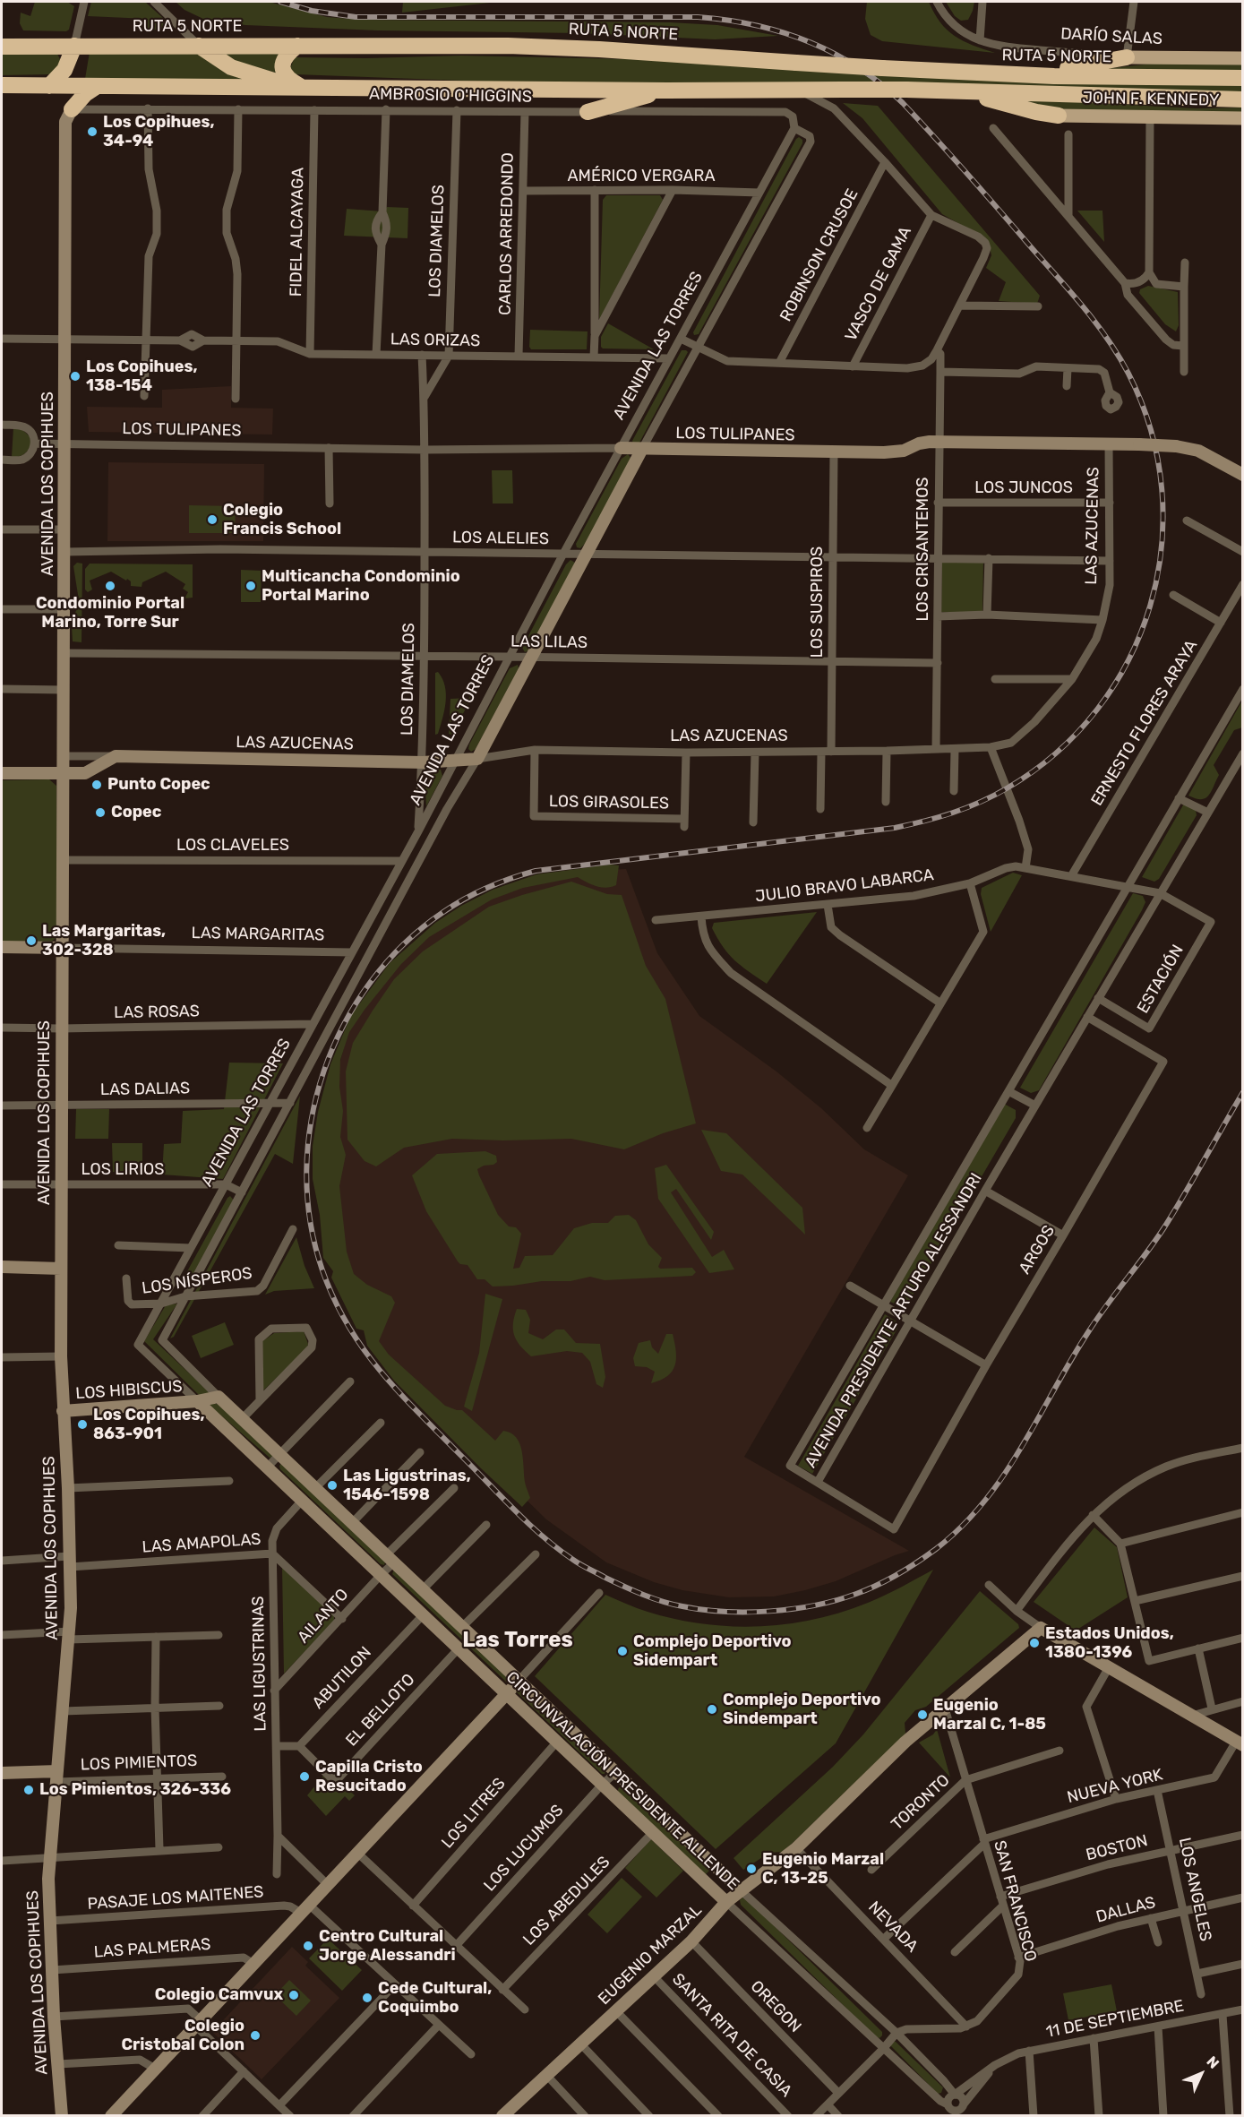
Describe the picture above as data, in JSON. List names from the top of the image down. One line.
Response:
{"streets":{"highway":["RUTA 5 NORTE"],"main road":["DARÍO SALAS","JOHN F. KENNEDY","AVENIDA LAS TORRES","LOS TULIPANES","AVENIDA LOS COPIHUES","LAS AZUCENAS","LAS MARGARITAS","LOS HIBISCUS","LOS PIMIENTOS","CIRCUNVALACIÓN PRESIDENTE ALLENDE","EUGENIO MARZAL"],"street":["AMBROSIO O'HIGGINS","AMÉRICO VERGARA","FIDEL ALCAYAGA","CARLOS ARREDONDO","LOS DIAMELOS","ROBINSON CRUSOE","VASCO DE GAMA","LAS ORIZAS","LOS JUNCOS","LOS ALELIES","LOS CRISANTEMOS","LOS SUSPIROS","LAS LILAS","ERNESTO FLORES ARAYA","LOS GIRASOLES","LOS CLAVELES","JULIO BRAVO LABARCA","ESTACIÓN","LAS ROSAS","LAS DALIAS","LOS LIRIOS","ARGOS","LOS NÍSPEROS","AVENIDA PRESIDENTE ARTURO ALESSANDRI","LAS AMAPOLAS","AILANTO","LAS LIGUSTRINAS","ABUTILON","EL BELLOTO","NUEVA YORK","TORONTO","LOS LITRES","LOS LUCUMOS","BOSTON","LOS ANGELES","PASAJE LOS MAITENES","LOS ABEDULES","SAN FRANCISCO","DALLAS","NEVADA","LAS PALMERAS","OREGON","11 DE SEPTIEMBRE","SANTA RITA DE CASIA"]},"crossings":[["AMBROSIO O'HIGGINS","FIDEL ALCAYAGA"],["AMBROSIO O'HIGGINS","CARLOS ARREDONDO"],["AMBROSIO O'HIGGINS","LOS DIAMELOS"],["AMBROSIO O'HIGGINS","AVENIDA LAS TORRES"],["AMBROSIO O'HIGGINS","AVENIDA LOS COPIHUES"],["AMÉRICO VERGARA","CARLOS ARREDONDO"],["AMÉRICO VERGARA","AVENIDA LAS TORRES"],["FIDEL ALCAYAGA","LAS ORIZAS"],["CARLOS ARREDONDO","LAS ORIZAS"],["LOS DIAMELOS","LAS ORIZAS"],["LOS DIAMELOS","AVENIDA LAS TORRES"],["LOS DIAMELOS","LOS TULIPANES"],["LOS DIAMELOS","LAS AZUCENAS"],["LOS DIAMELOS","LOS ALELIES"],["LOS DIAMELOS","LAS LILAS"],["LAS ORIZAS","AVENIDA LAS TORRES"],["LAS ORIZAS","AVENIDA LOS COPIHUES"],["AVENIDA LAS TORRES","LOS TULIPANES"],["AVENIDA LAS TORRES","LAS AZUCENAS"],["AVENIDA LAS TORRES","LOS ALELIES"],["AVENIDA LAS TORRES","LAS LILAS"],["AVENIDA LAS TORRES","LOS CLAVELES"],["AVENIDA LAS TORRES","LAS MARGARITAS"],["AVENIDA LAS TORRES","LAS ROSAS"],["AVENIDA LAS TORRES","LAS DALIAS"],["AVENIDA LAS TORRES","LOS LIRIOS"],["AVENIDA LAS TORRES","LOS NÍSPEROS"],["AVENIDA LAS TORRES","CIRCUNVALACIÓN PRESIDENTE ALLENDE"],["LOS TULIPANES","AVENIDA LOS COPIHUES"],["LOS TULIPANES","LAS AZUCENAS"],["LOS TULIPANES","LOS CRISANTEMOS"],["LOS TULIPANES","LOS SUSPIROS"],["AVENIDA LOS COPIHUES","LAS AZUCENAS"],["AVENIDA LOS COPIHUES","LOS ALELIES"],["AVENIDA LOS COPIHUES","LAS LILAS"],["AVENIDA LOS COPIHUES","LOS CLAVELES"],["AVENIDA LOS COPIHUES","LAS MARGARITAS"],["AVENIDA LOS COPIHUES","LAS ROSAS"],["AVENIDA LOS COPIHUES","LAS DALIAS"],["AVENIDA LOS COPIHUES","LOS LIRIOS"],["AVENIDA LOS COPIHUES","LOS HIBISCUS"],["AVENIDA LOS COPIHUES","LAS AMAPOLAS"],["AVENIDA LOS COPIHUES","LOS PIMIENTOS"],["AVENIDA LOS COPIHUES","PASAJE LOS MAITENES"],["AVENIDA LOS COPIHUES","LAS PALMERAS"],["LOS JUNCOS","LAS AZUCENAS"],["LOS JUNCOS","LOS CRISANTEMOS"],["LAS AZUCENAS","LOS ALELIES"],["LAS AZUCENAS","LOS CRISANTEMOS"],["LAS AZUCENAS","LOS SUSPIROS"],["LAS AZUCENAS","LOS GIRASOLES"],["LOS ALELIES","LOS CRISANTEMOS"],["LOS ALELIES","LOS SUSPIROS"],["LOS CRISANTEMOS","LAS LILAS"],["LOS SUSPIROS","LAS LILAS"],["ERNESTO FLORES ARAYA","JULIO BRAVO LABARCA"],["JULIO BRAVO LABARCA","ESTACIÓN"],["JULIO BRAVO LABARCA","AVENIDA PRESIDENTE ARTURO ALESSANDRI"],["ESTACIÓN","AVENIDA PRESIDENTE ARTURO ALESSANDRI"],["ARGOS","AVENIDA PRESIDENTE ARTURO ALESSANDRI"],["LOS HIBISCUS","CIRCUNVALACIÓN PRESIDENTE ALLENDE"],["LAS AMAPOLAS","AILANTO"],["LAS AMAPOLAS","LAS LIGUSTRINAS"],["AILANTO","LAS LIGUSTRINAS"],["AILANTO","CIRCUNVALACIÓN PRESIDENTE ALLENDE"],["LAS LIGUSTRINAS","CIRCUNVALACIÓN PRESIDENTE ALLENDE"],["ABUTILON","EL BELLOTO"],["ABUTILON","CIRCUNVALACIÓN PRESIDENTE ALLENDE"],["EL BELLOTO","CIRCUNVALACIÓN PRESIDENTE ALLENDE"],["CIRCUNVALACIÓN PRESIDENTE ALLENDE","LOS LITRES"],["CIRCUNVALACIÓN PRESIDENTE ALLENDE","LOS LUCUMOS"],["CIRCUNVALACIÓN PRESIDENTE ALLENDE","LOS ABEDULES"],["CIRCUNVALACIÓN PRESIDENTE ALLENDE","EUGENIO MARZAL"],["CIRCUNVALACIÓN PRESIDENTE ALLENDE","11 DE SEPTIEMBRE"],["NUEVA YORK","LOS ANGELES"],["NUEVA YORK","SAN FRANCISCO"],["NUEVA YORK","NEVADA"],["TORONTO","SAN FRANCISCO"],["BOSTON","LOS ANGELES"],["BOSTON","SAN FRANCISCO"],["LOS ANGELES","DALLAS"],["SAN FRANCISCO","DALLAS"],["SAN FRANCISCO","NEVADA"],["SAN FRANCISCO","EUGENIO MARZAL"],["NEVADA","EUGENIO MARZAL"],["EUGENIO MARZAL","OREGON"],["EUGENIO MARZAL","SANTA RITA DE CASIA"]],"districts":["Las Torres"],"places":["Los Copihues, 34-94","Los Copihues, 138-154","Colegio Francis School","Condominio Portal Marino, Torre Sur","Multicancha Condominio Portal Marino","Punto Copec","Copec","Las Margaritas, 302-328","Los Copihues, 863-901","Las Ligustrinas, 1546-1598","Estados Unidos, 1380-1396","Complejo Deportivo Sidempart","Complejo Deportivo Sindempart","Eugenio Marzal C, 1-85","Capilla Cristo Resucitado","Los Pimientos, 326-336","Eugenio Marzal C, 13-25","Centro Cultural Jorge Alessandri","Colegio Camvux","Cede Cultural, Coquimbo","Colegio Cristobal Colon"],"north":"top right"}
